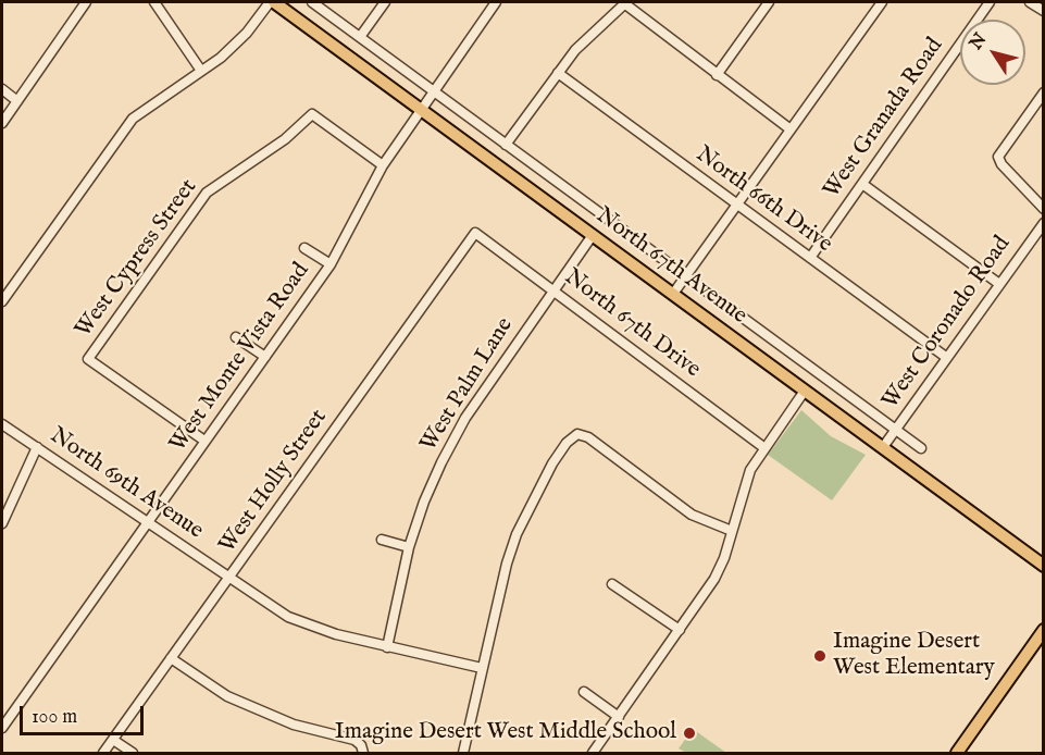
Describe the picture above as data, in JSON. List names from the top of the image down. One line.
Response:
{"streets":{"main road":["North 67th Avenue"],"street":["West Granada Road","North 66th Drive","West Cypress Street","West Coronado Road","North 67th Drive","West Monte Vista Road","West Palm Lane","West Holly Street","North 69th Avenue"]},"crossings":[["West Granada Road","North 66th Drive"],["North 66th Drive","West Coronado Road"],["West Cypress Street","West Monte Vista Road"],["North 67th Avenue","West Coronado Road"],["North 67th Avenue","West Monte Vista Road"],["North 67th Avenue","West Palm Lane"],["North 67th Drive","West Palm Lane"],["North 67th Drive","West Holly Street"],["West Monte Vista Road","North 69th Avenue"],["West Palm Lane","North 69th Avenue"],["West Holly Street","North 69th Avenue"]],"places":["Imagine Desert West Elementary","Imagine Desert West Middle School"],"scale_bar":"100 m","north":"top left"}
